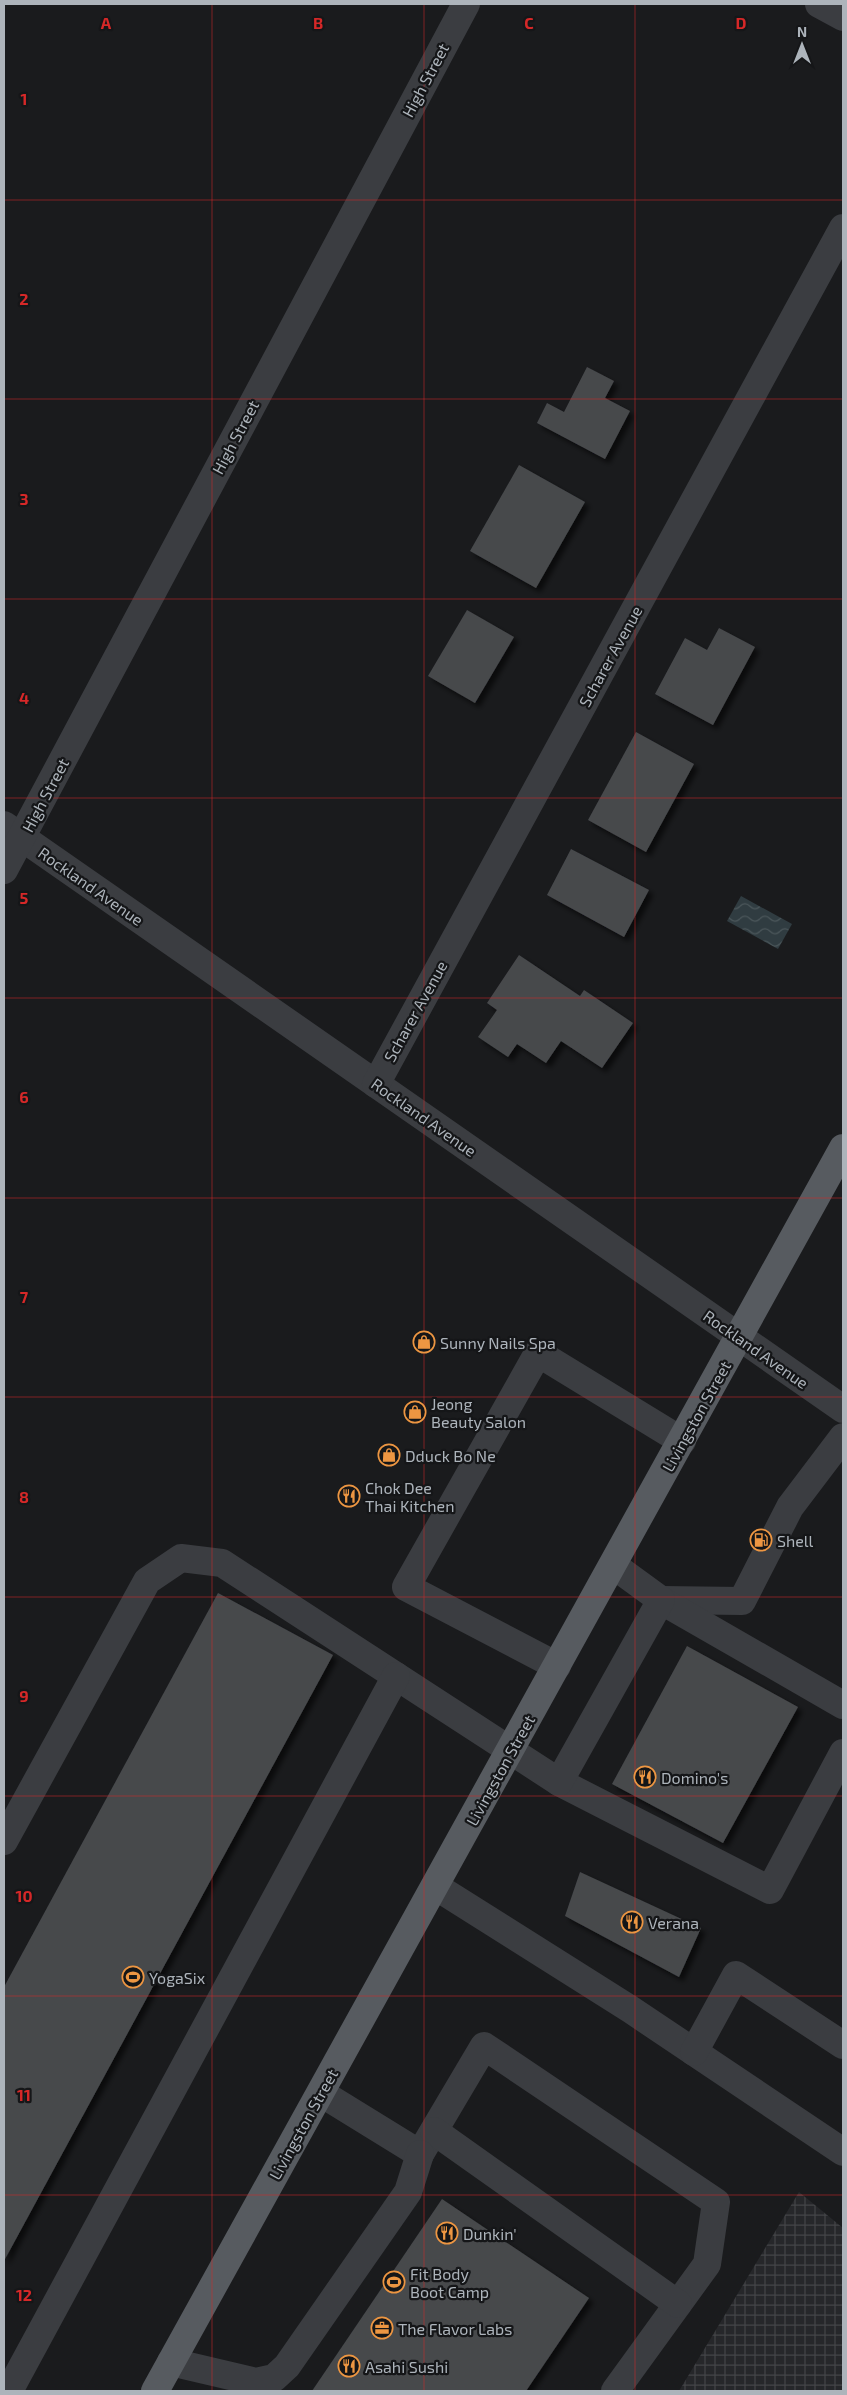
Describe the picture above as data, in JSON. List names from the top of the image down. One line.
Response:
{"streets":{"main road":["Livingston Street"],"street":["High Street","Scharer Avenue","Rockland Avenue"]},"crossings":[["High Street","Rockland Avenue"],["Scharer Avenue","Rockland Avenue"],["Rockland Avenue","Livingston Street"]],"places":{"shop":["Sunny Nails Spa","Jeong Beauty Salon","Dduck Bo Ne"],"restaurant":["Chok Dee Thai Kitchen","Domino's","Verana","Dunkin'","Asahi Sushi"],"fuel station":["Shell"],"sports":["YogaSix","Fit Body Boot Camp"],"office":["The Flavor Labs"]},"north":"top","grid":{"columns":["A","B","C","D"],"rows":["1","2","3","4","5","6","7","8","9","10","11","12"]}}
